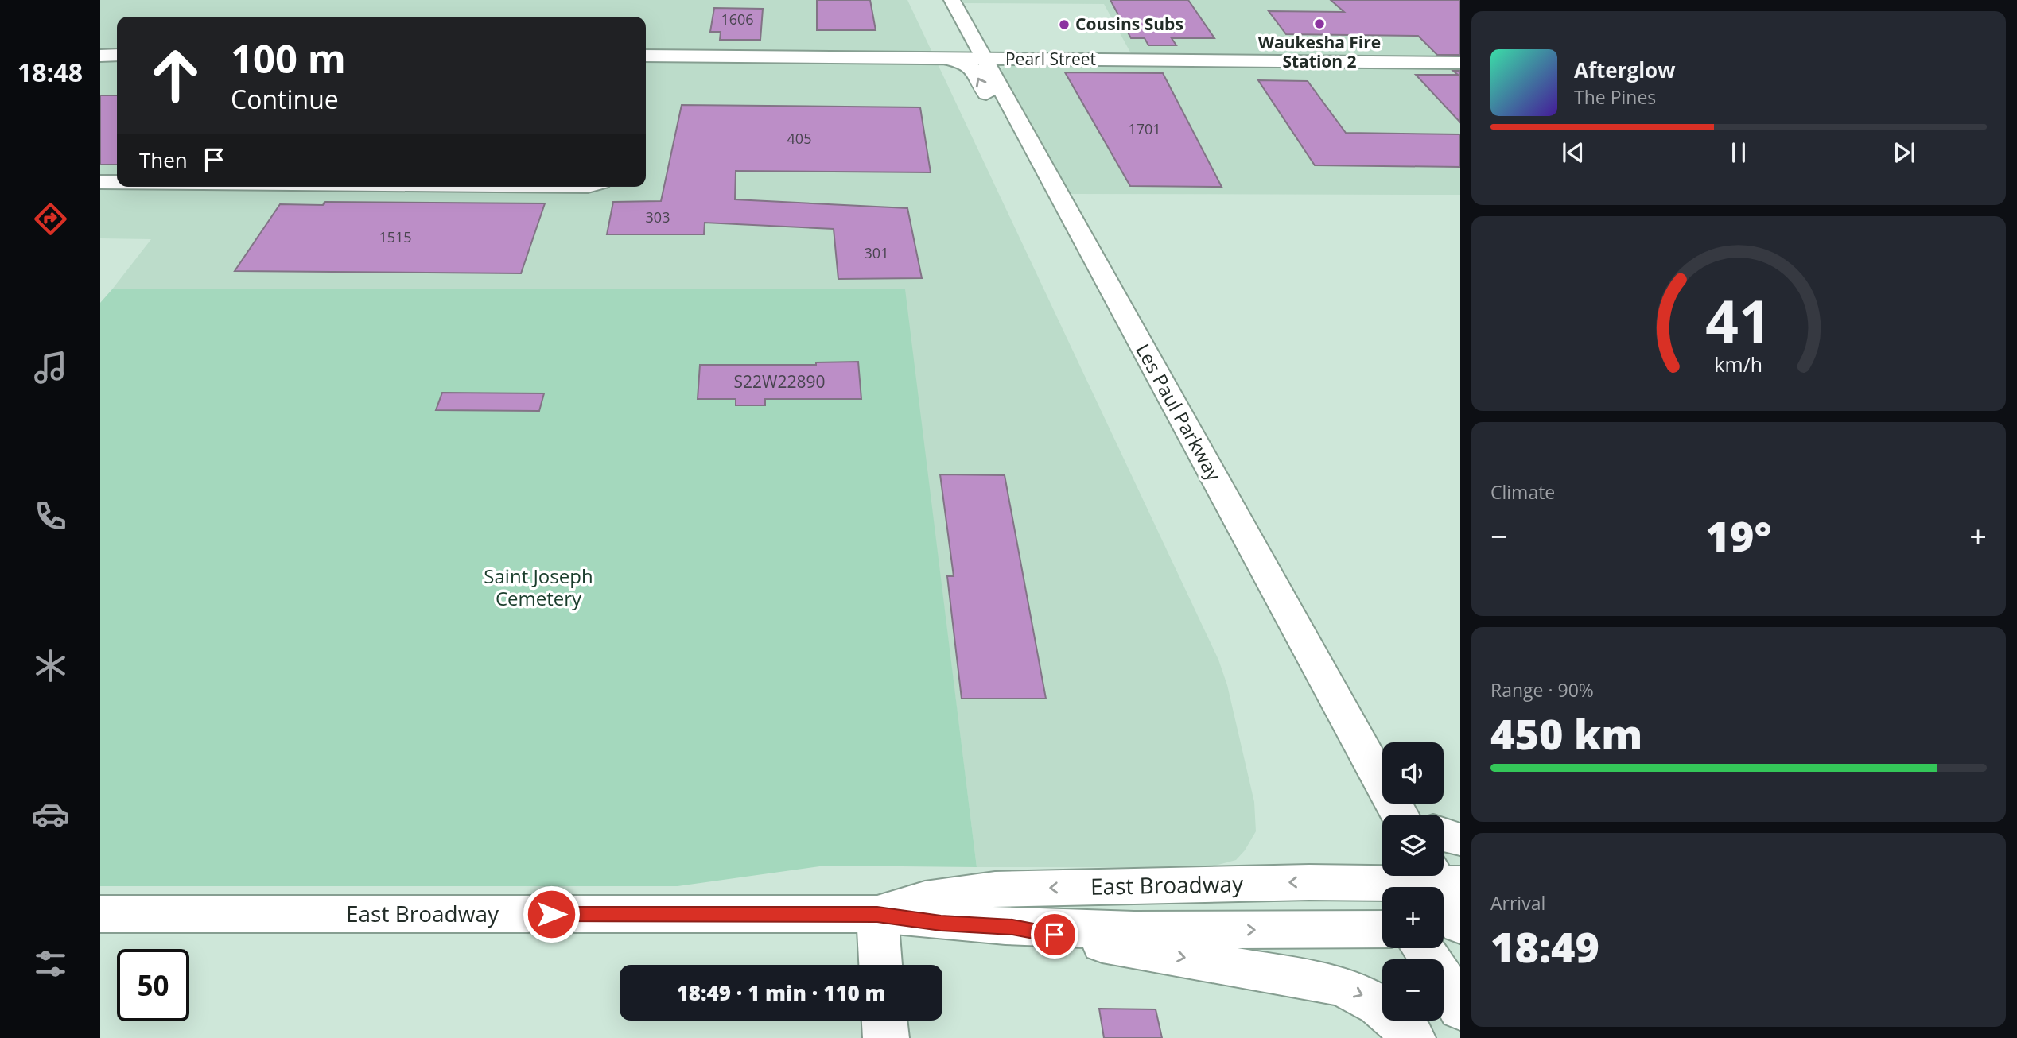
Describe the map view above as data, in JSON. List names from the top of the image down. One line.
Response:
{"streets":{"main road":["Pearl Street","Les Paul Parkway","East Broadway"]},"crossings":[["Pearl Street","Les Paul Parkway"]],"parks":["Saint Joseph Cemetery"],"places":["Waukesha Fire Station 2","Cousins Subs"],"house_numbers":["1606","1701","405","303","1515","301","S22W22890"],"page":{"tabs":"18:48","turn":["100 m","Continue"],"song":["Afterglow","The Pines"],"then":"Then","tile":["Climate",["Range · 90%","450 km"],["Arrival","18:49"]],"heat":["−","19°","+"],"map_buttons":["+","−"],"limit":"50","trip":"18:49 · 1 min · 110 m","gauge":["41","km/h"]}}
